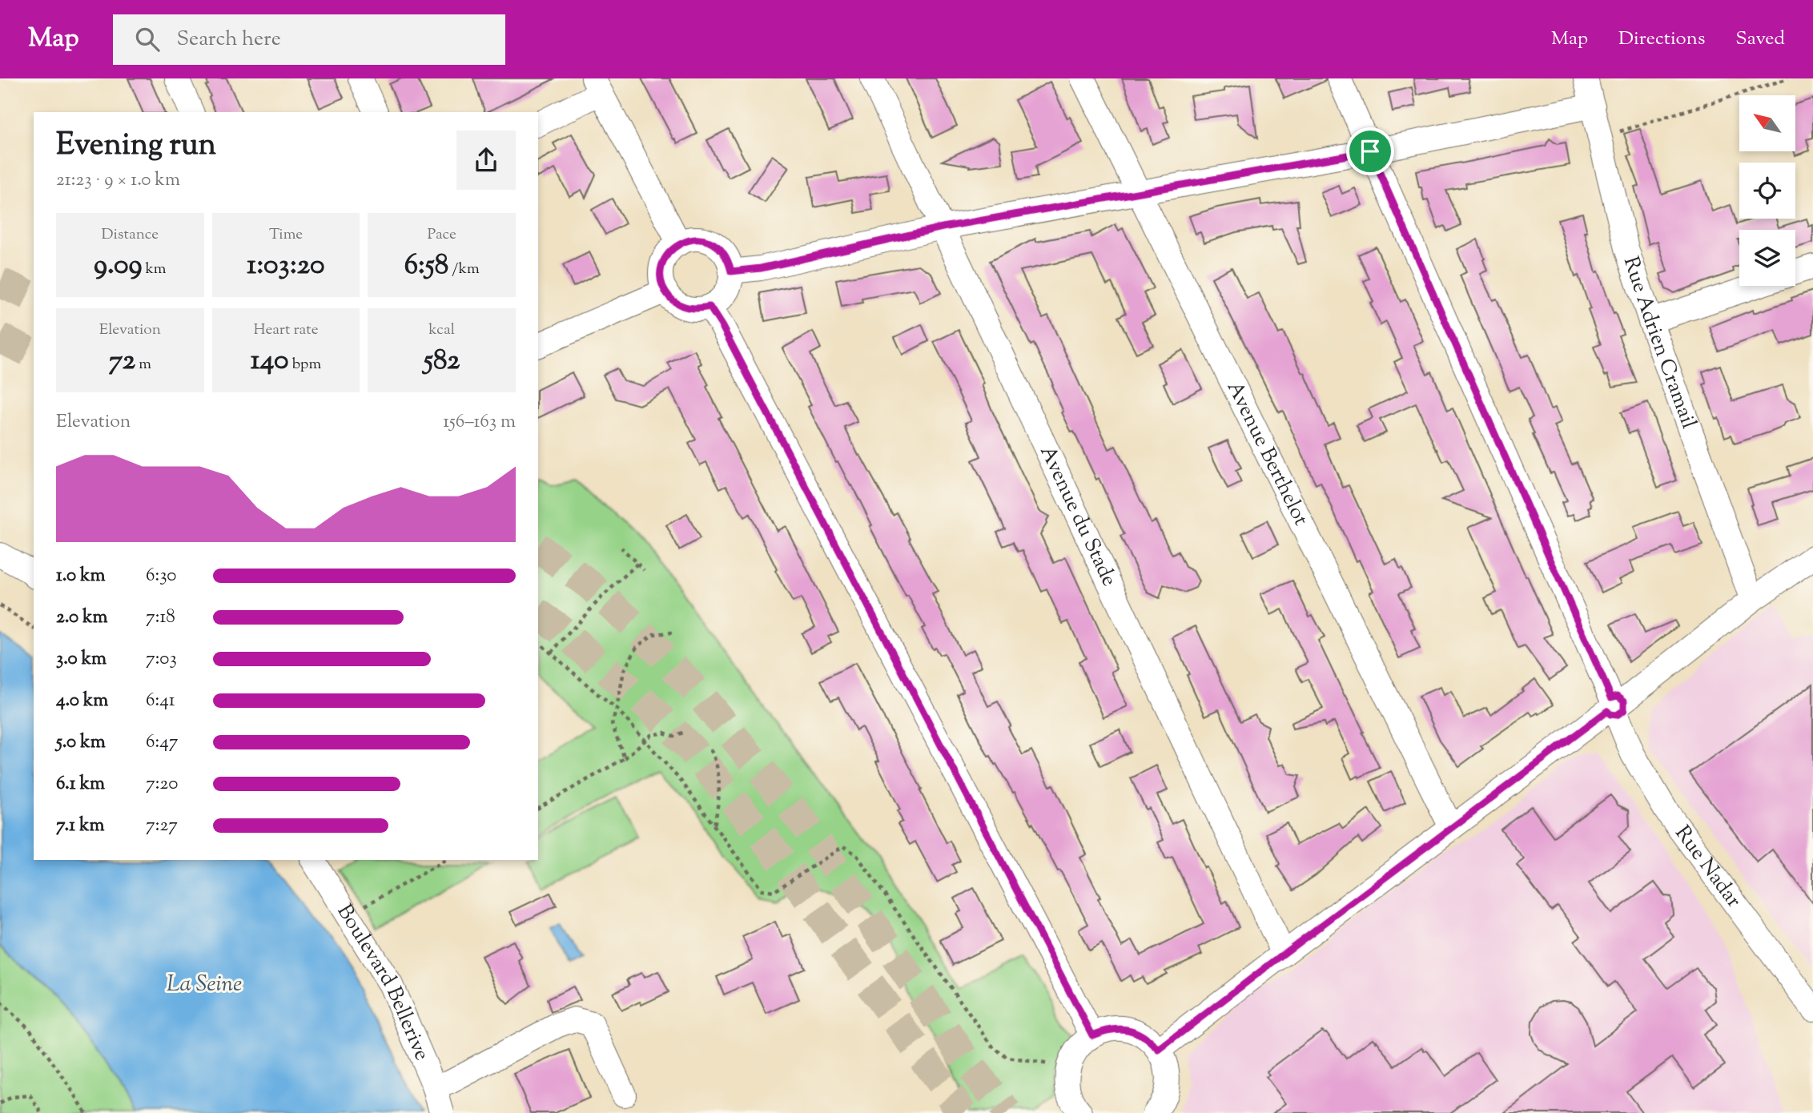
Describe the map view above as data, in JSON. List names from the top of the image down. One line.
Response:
{"streets":{"street":["Rue Adrien Cramail","Avenue Berthelot","Avenue du Stade","Rue Nadar","Boulevard Bellerive"]},"water":["La Seine"],"north":"top left","page":{"header":"Map","search":"Search here","nav":["Map","Directions","Saved"],"heading":["Evening run","21:23 · 9 × 1.0 km"],"stats":[["Distance","9.09 km"],["Time","1:03:20"],["Pace","6:58 /km"],["Elevation","72 m"],["Heart rate","140 bpm"],["kcal","582"]],"chart":["Elevation","156–163 m"],"list":[{"name":"1.0 km","note":"6:30"},{"name":"2.0 km","note":"7:18"},{"name":"3.0 km","note":"7:03"},{"name":"4.0 km","note":"6:41"},{"name":"5.0 km","note":"6:47"},{"name":"6.1 km","note":"7:20"},{"name":"7.1 km","note":"7:27"}]}}
